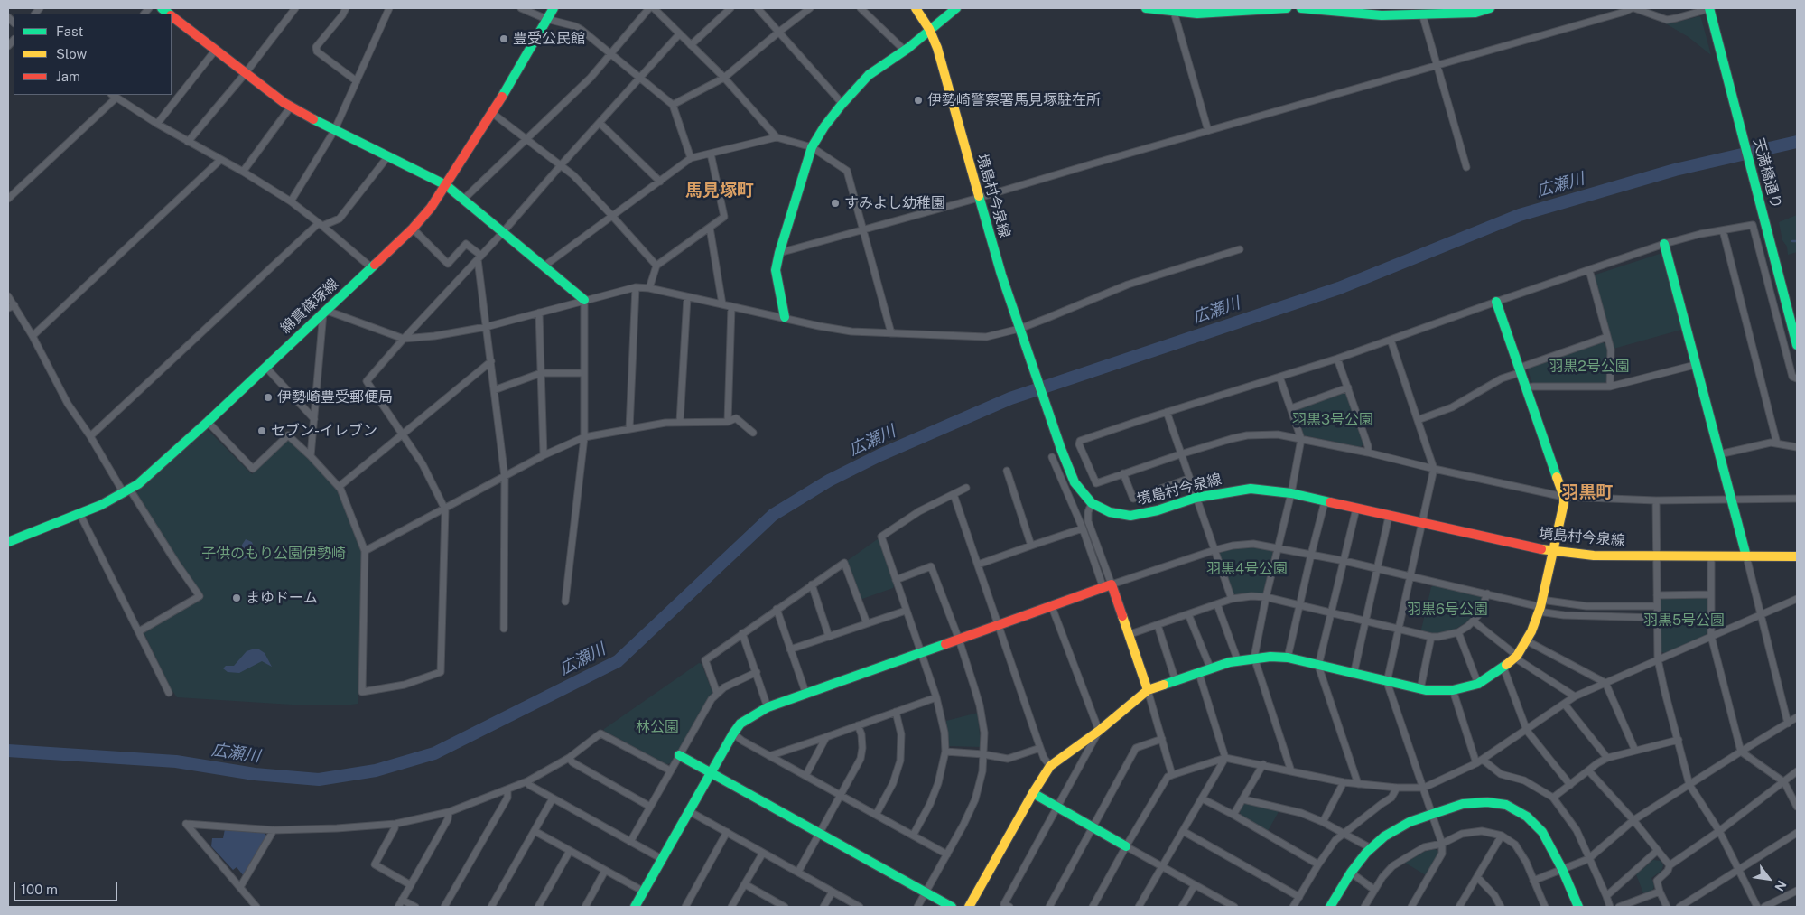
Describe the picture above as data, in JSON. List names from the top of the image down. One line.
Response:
{"streets":{"street":["天満橋通り","境島村今泉線","綿貫篠塚線"]},"districts":["馬見塚町","羽黒町"],"water":["広瀬川"],"parks":["羽黒2号公園","羽黒3号公園","子供のもり公園伊勢崎","羽黒4号公園","羽黒6号公園","羽黒5号公園","林公園"],"places":["豊受公民館","伊勢崎警察署馬見塚駐在所","すみよし幼稚園","伊勢崎豊受郵便局","セブン-イレブン","まゆドーム"],"legend":["Fast","Slow","Jam"],"scale_bar":"100 m","north":"bottom right"}
